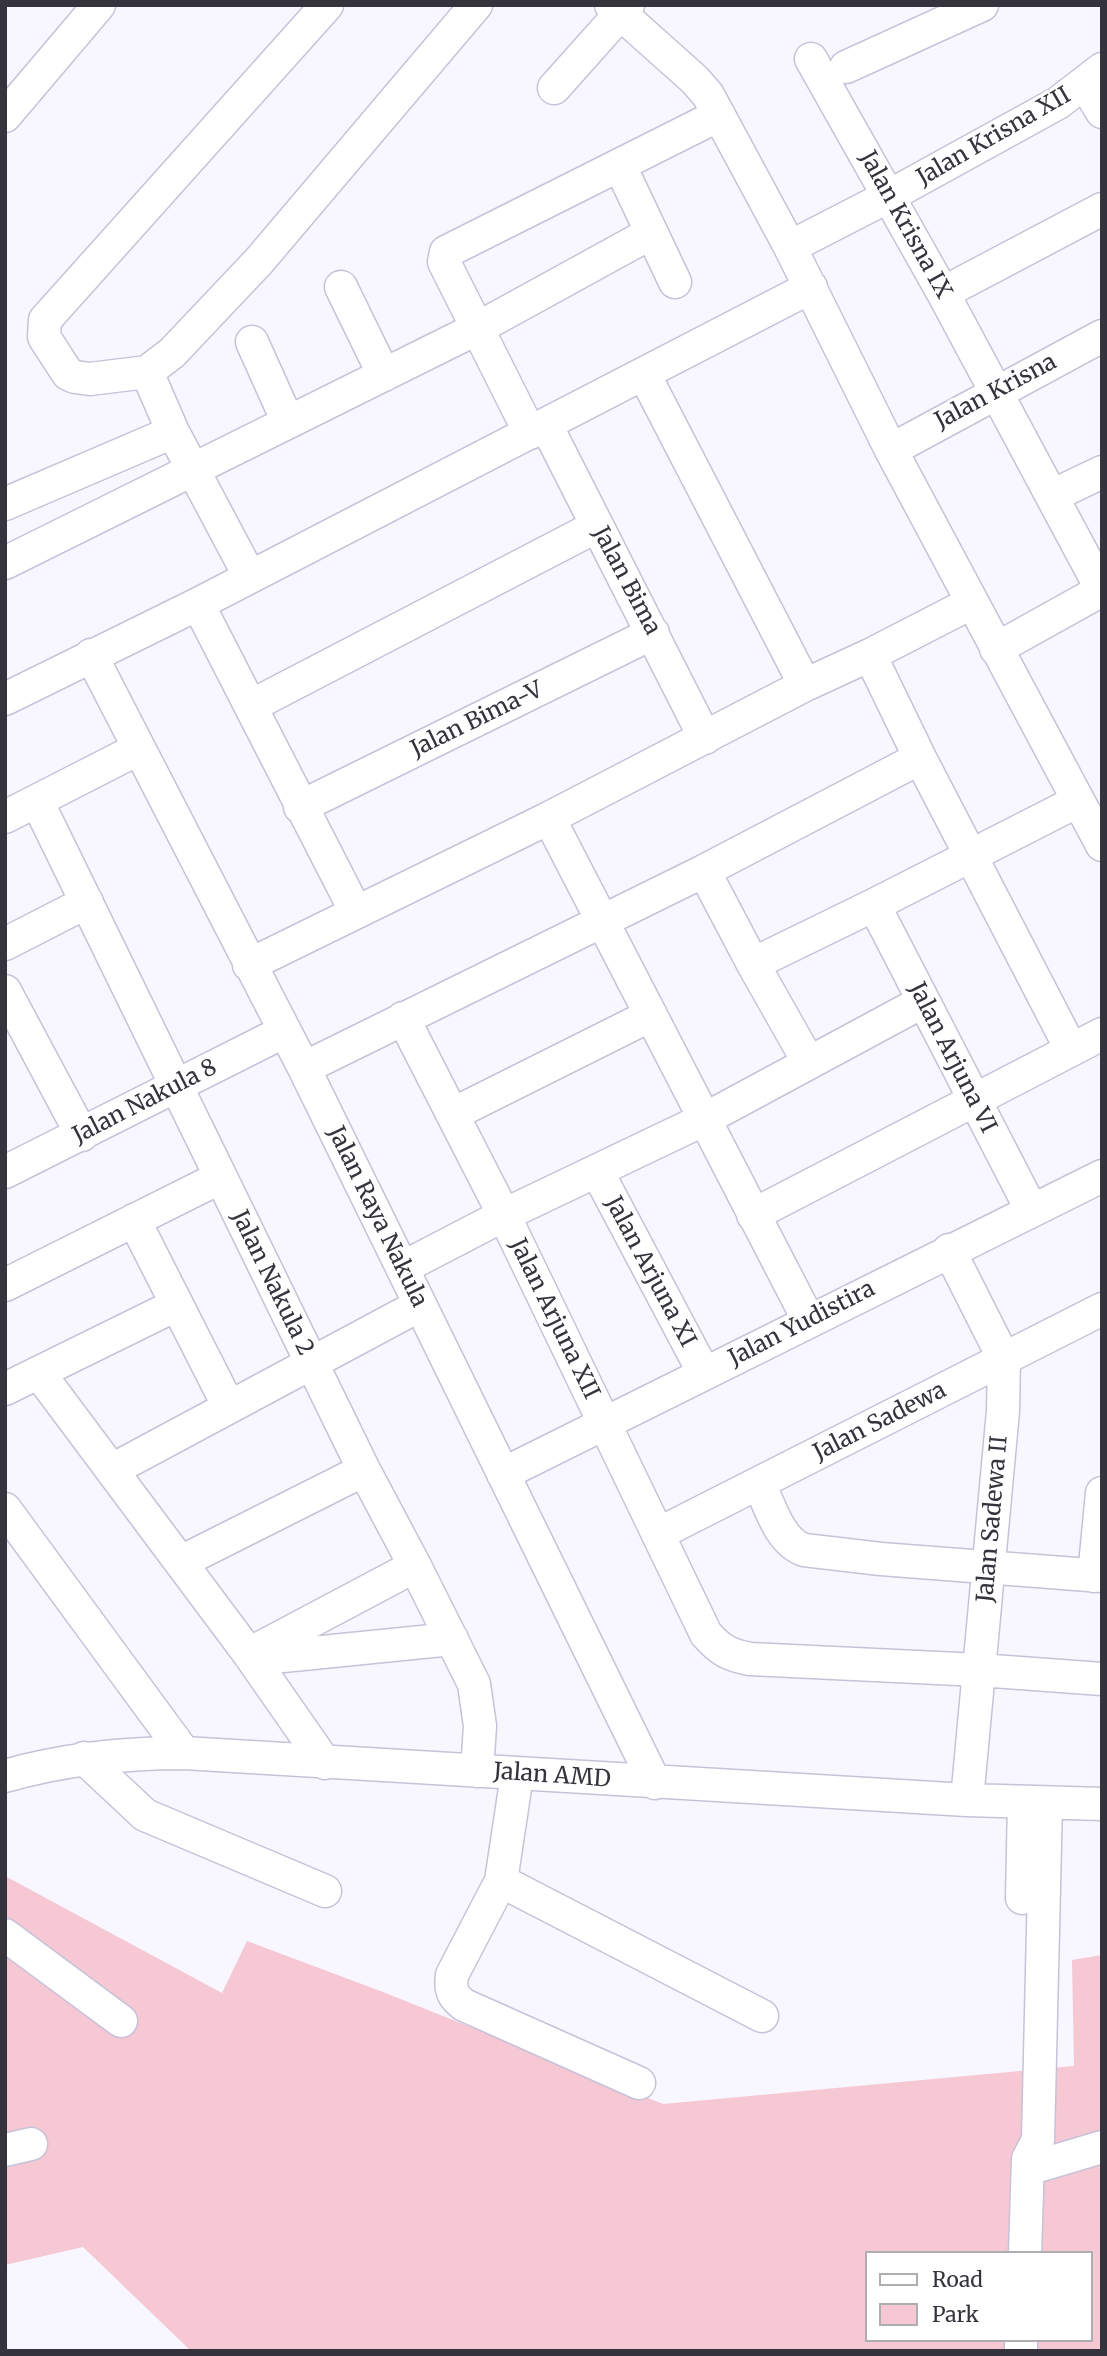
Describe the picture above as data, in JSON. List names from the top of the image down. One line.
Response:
{"streets":{"street":["Jalan Krisna XII","Jalan Krisna IX","Jalan Krisna","Jalan Bima","Jalan Bima-V","Jalan Arjuna VI","Jalan Nakula 8","Jalan Raya Nakula","Jalan Arjuna XI","Jalan Nakula 2","Jalan Arjuna XII","Jalan Yudistira","Jalan Sadewa","Jalan Sadewa II","Jalan AMD"]},"crossings":[["Jalan Krisna XII","Jalan Krisna IX"],["Jalan Krisna IX","Jalan Krisna"],["Jalan Bima","Jalan Bima-V"],["Jalan Arjuna VI","Jalan Yudistira"],["Jalan Nakula 8","Jalan Raya Nakula"],["Jalan Nakula 8","Jalan Nakula 2"],["Jalan Raya Nakula","Jalan Yudistira"],["Jalan Raya Nakula","Jalan AMD"],["Jalan Arjuna XI","Jalan Yudistira"],["Jalan Nakula 2","Jalan AMD"],["Jalan Arjuna XII","Jalan Yudistira"],["Jalan Arjuna XII","Jalan Sadewa"],["Jalan Arjuna XII","Jalan Sadewa II"],["Jalan Yudistira","Jalan Sadewa II"],["Jalan Sadewa","Jalan Sadewa II"],["Jalan Sadewa II","Jalan AMD"]],"legend":["Road","Park"]}
